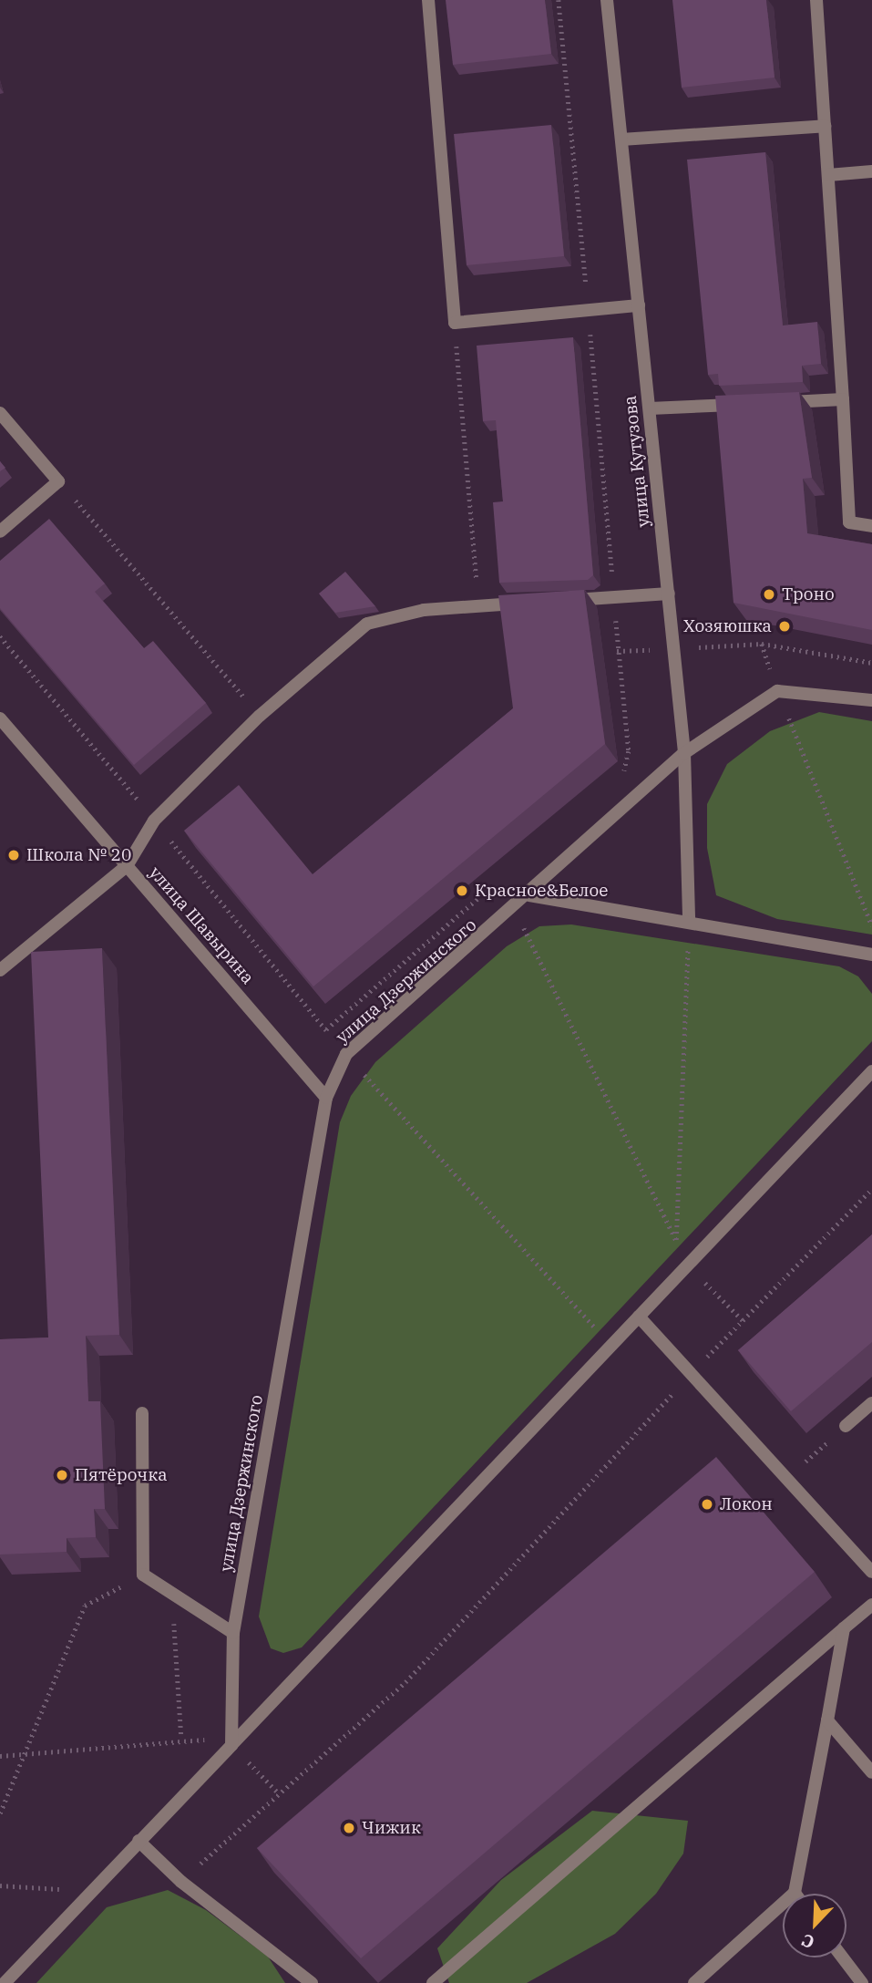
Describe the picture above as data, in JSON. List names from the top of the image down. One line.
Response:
{"streets":{"street":["улица Кутузова","улица Шавырина","улица Дзержинского"]},"crossings":[["улица Кутузова","улица Дзержинского"],["улица Шавырина","улица Дзержинского"]],"places":["Троно","Хозяюшка","Школа № 20","Красное&Белое","Пятёрочка","Локон","Чижик"],"north":"bottom left"}
